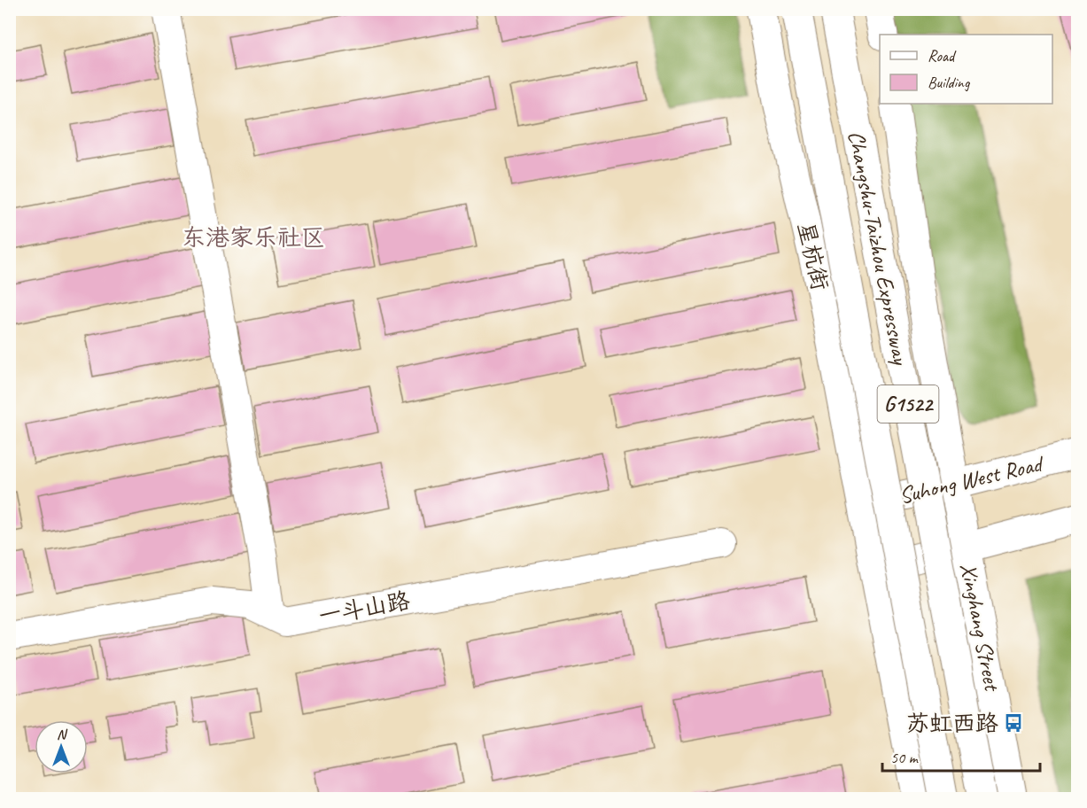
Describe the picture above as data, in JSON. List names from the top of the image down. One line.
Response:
{"streets":{"main road":["Changshu-Taizhou Expressway","星杭街","G1522","Suhong West Road","Xinghang Street"],"street":["一斗山路"]},"crossings":[["星杭街","Suhong West Road"],["Suhong West Road","Xinghang Street"]],"districts":["东港家乐社区"],"places":{"bus stop":["苏虹西路"]},"legend":["Road","Building"],"scale_bar":"50 m","north":"top"}
